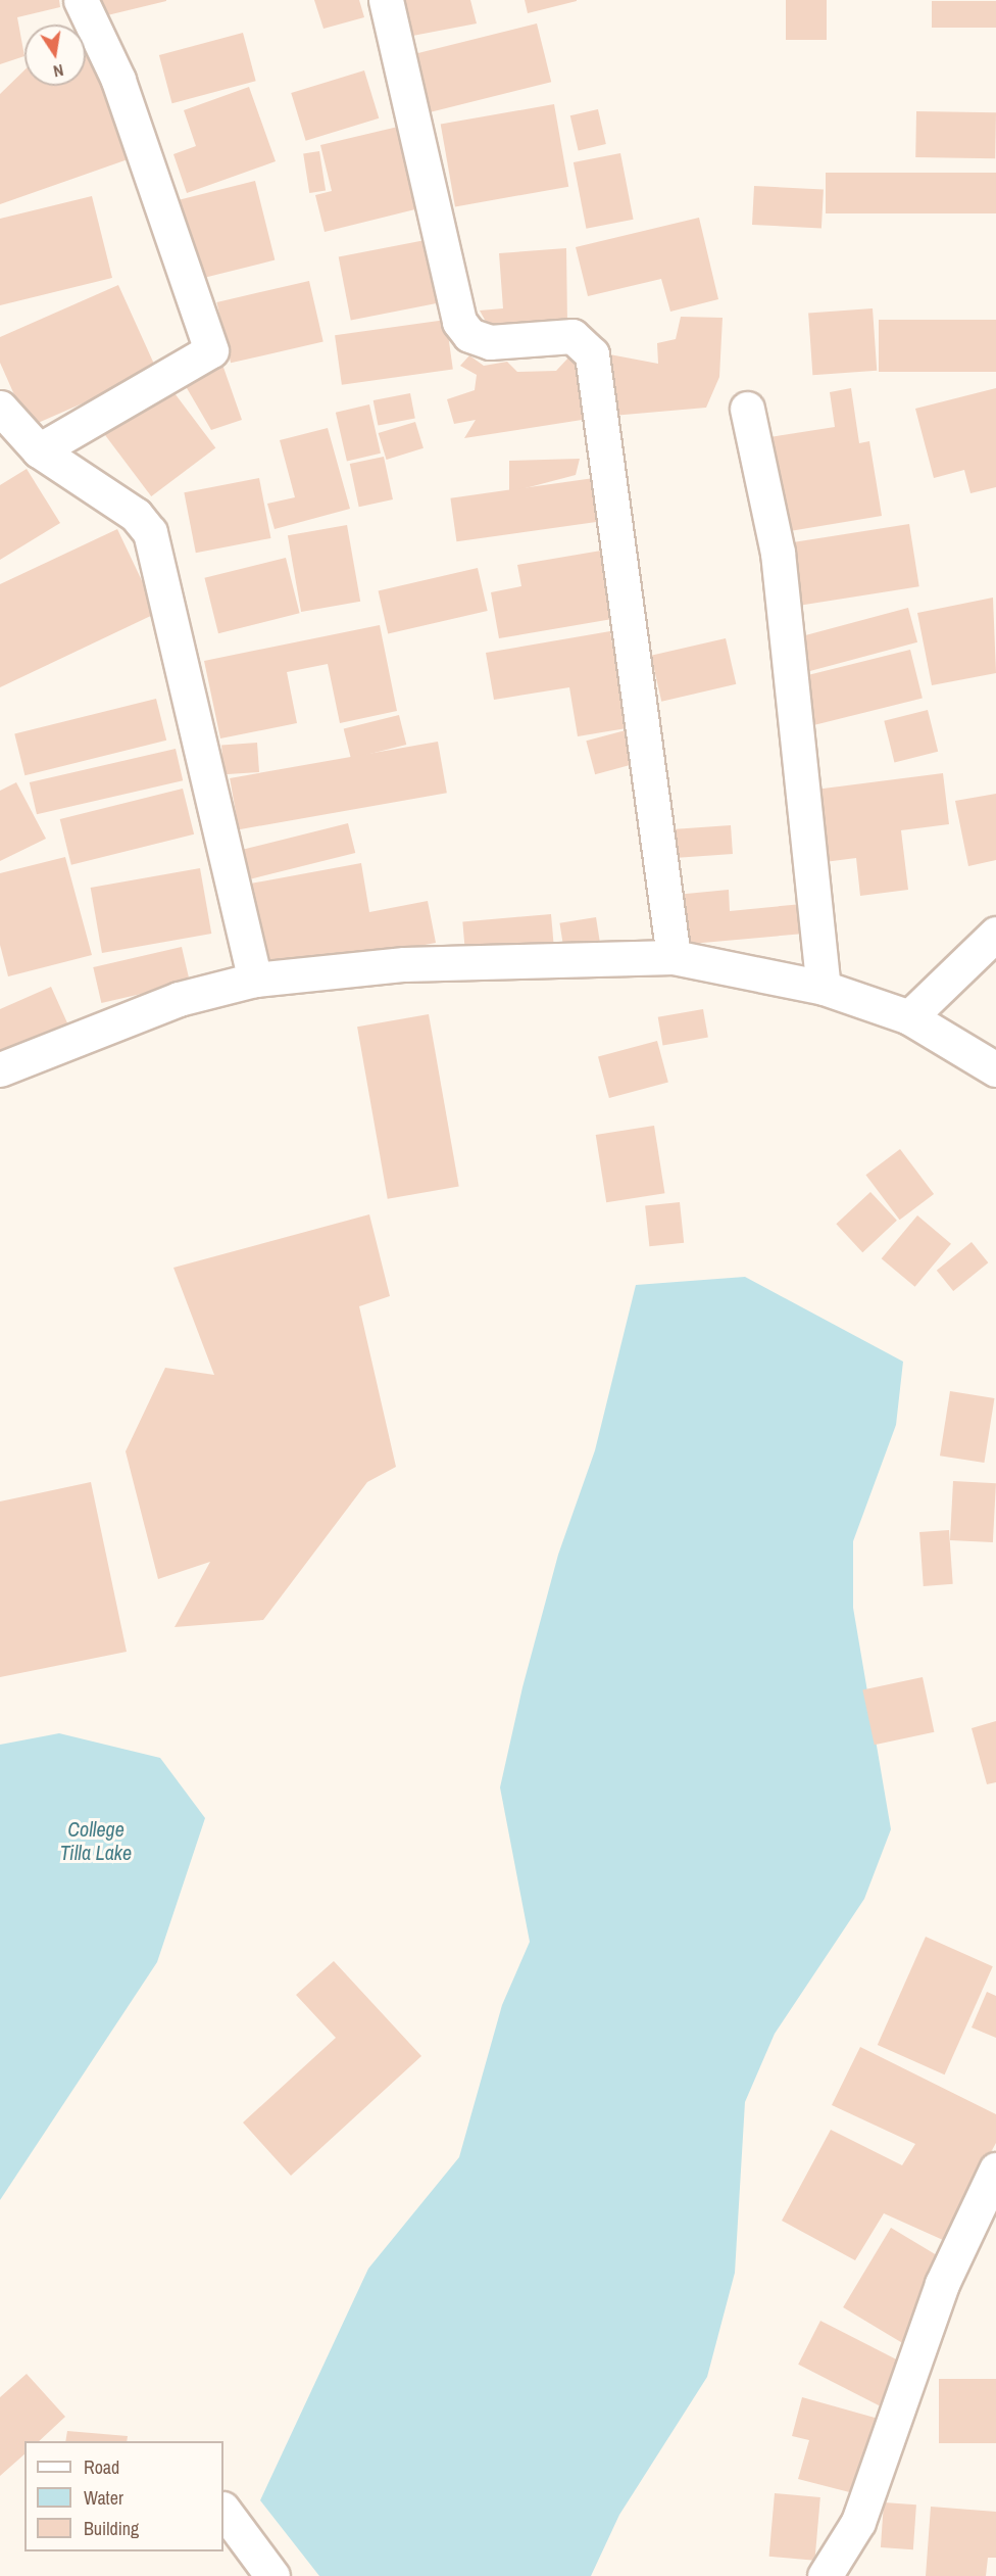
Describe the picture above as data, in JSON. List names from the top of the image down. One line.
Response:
{"water":["College Tilla Lake"],"legend":["Road","Water","Building"],"north":"bottom"}
